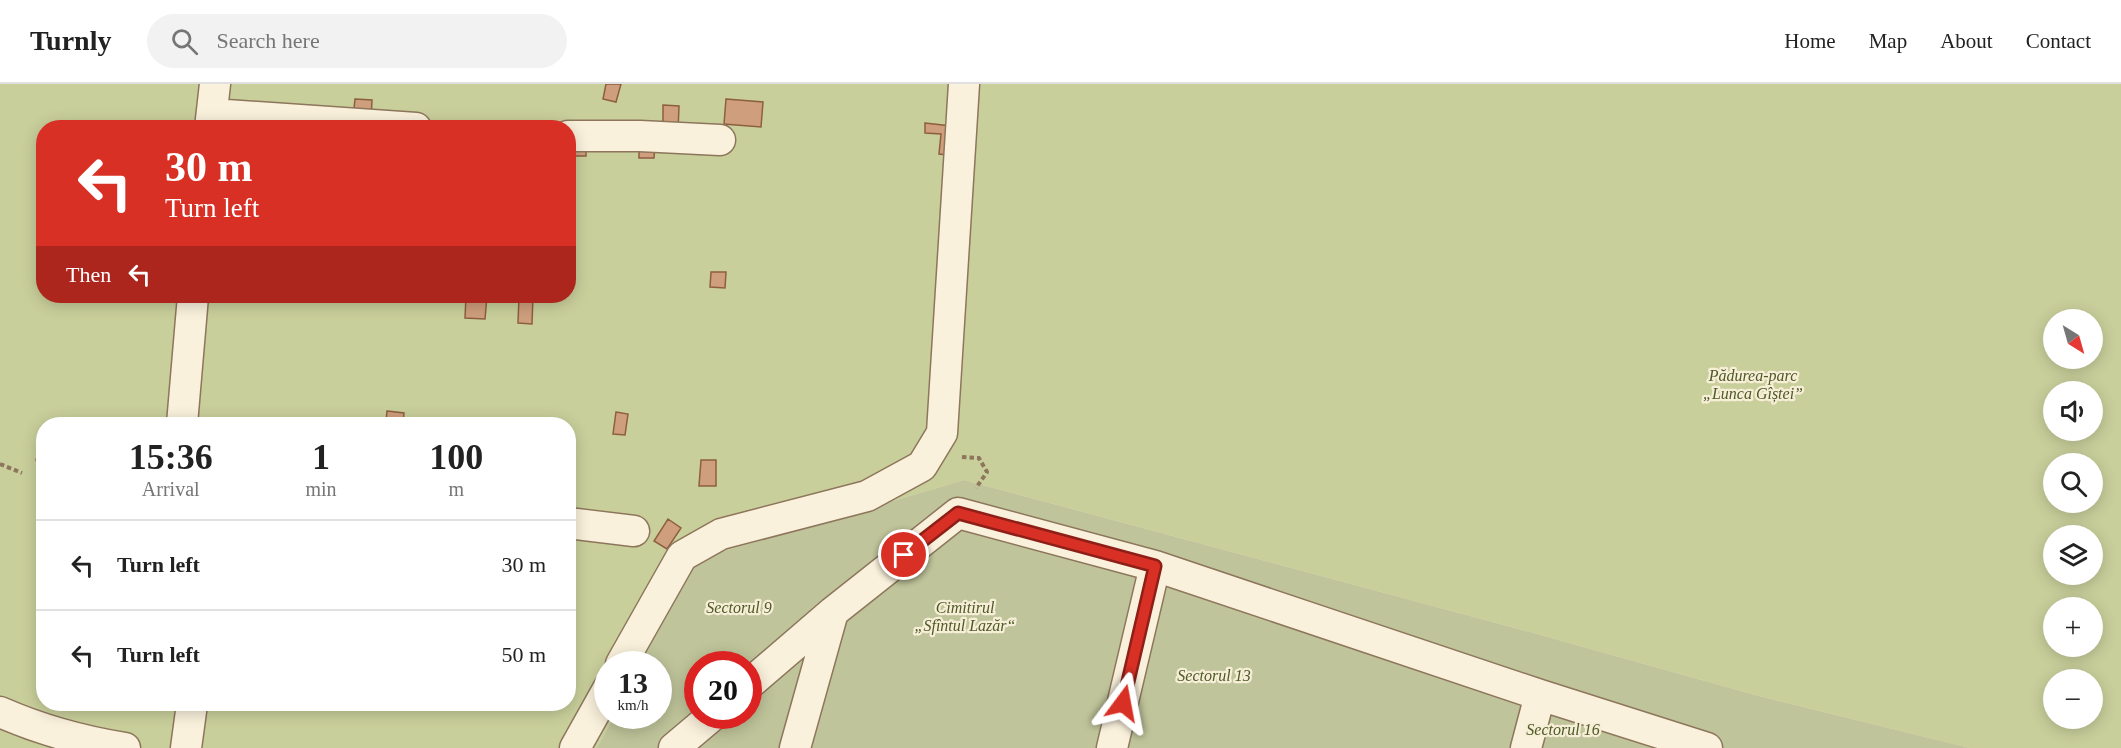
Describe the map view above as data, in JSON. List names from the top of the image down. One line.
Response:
{"parks":["Pădurea-parc „Lunca Gîștei”","Sectorul 9","Cimitirul „Sfîntul Lazăr“","Sectorul 13","Sectorul 16"],"north":"bottom right","page":{"header":"Turnly","search":"Search here","nav":["Home","Map","About","Contact"],"turn":["30 m","Turn left"],"then":"Then","map_buttons":["+","−"],"eta":["15:36","Arrival","1","min","100","m"],"list":[{"name":"Turn left","value":"30 m"},{"name":"Turn left","value":"50 m"}],"speed":"13 km/h","limit":"20"}}
